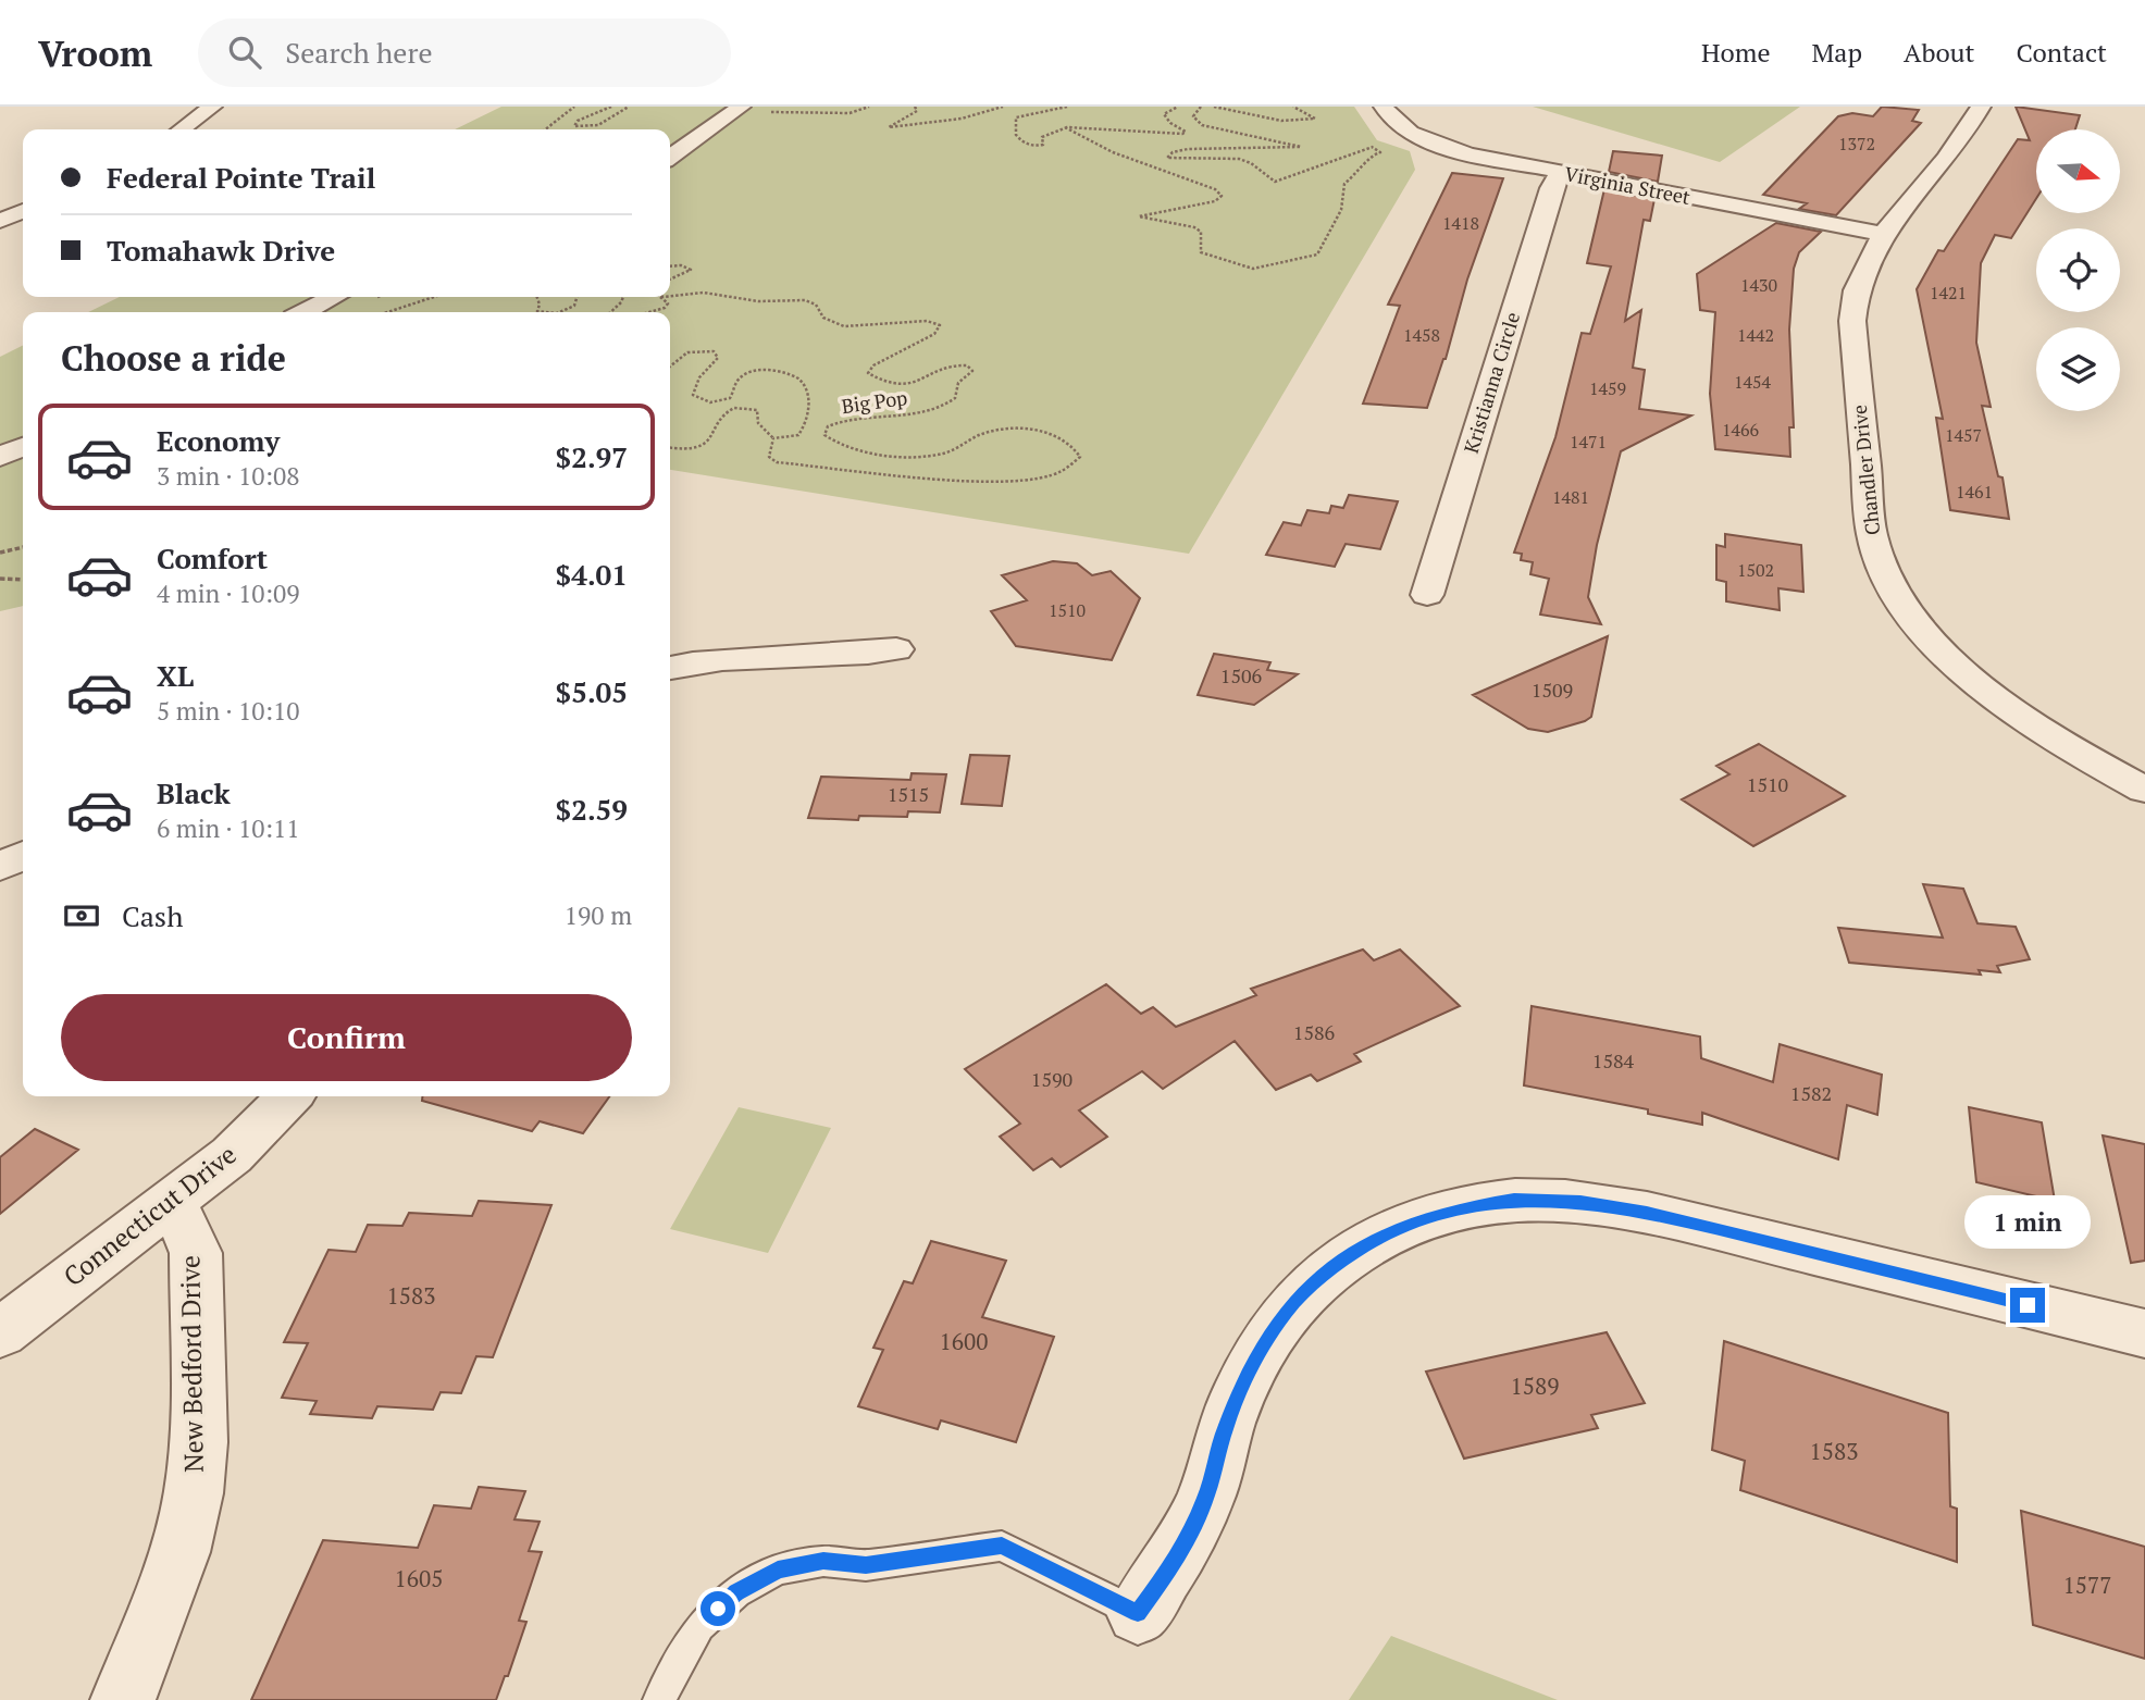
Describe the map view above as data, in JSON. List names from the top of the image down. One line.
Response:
{"streets":{"street":["Virginia Street","Kristianna Circle","Chandler Drive","Connecticut Drive","New Bedford Drive"],"path":["Big Pop"]},"crossings":[["Virginia Street","Kristianna Circle"],["Virginia Street","Chandler Drive"],["Connecticut Drive","New Bedford Drive"]],"house_numbers":["1372","1418","1430","1421","1458","1442","1454","1459","1466","1457","1471","1461","1481","1502","1510","1506","1509","1510","1515","1586","1584","1590","1582","1583","1600","1589","1583","1605","1577"],"north":"right","page":{"header":"Vroom","search":"Search here","nav":["Home","Map","About","Contact"],"banner":["Federal Pointe Trail","Tomahawk Drive"],"heading":"Choose a ride","list":[{"name":"Economy","note":"3 min · 10:08","value":"$2.97"},{"name":"Comfort","note":"4 min · 10:09","value":"$4.01"},{"name":"XL","note":"5 min · 10:10","value":"$5.05"},{"name":"Black","note":"6 min · 10:11","value":"$2.59"}],"pay":["Cash","190 m"],"buttons":"Confirm","bubble":"1 min"}}
